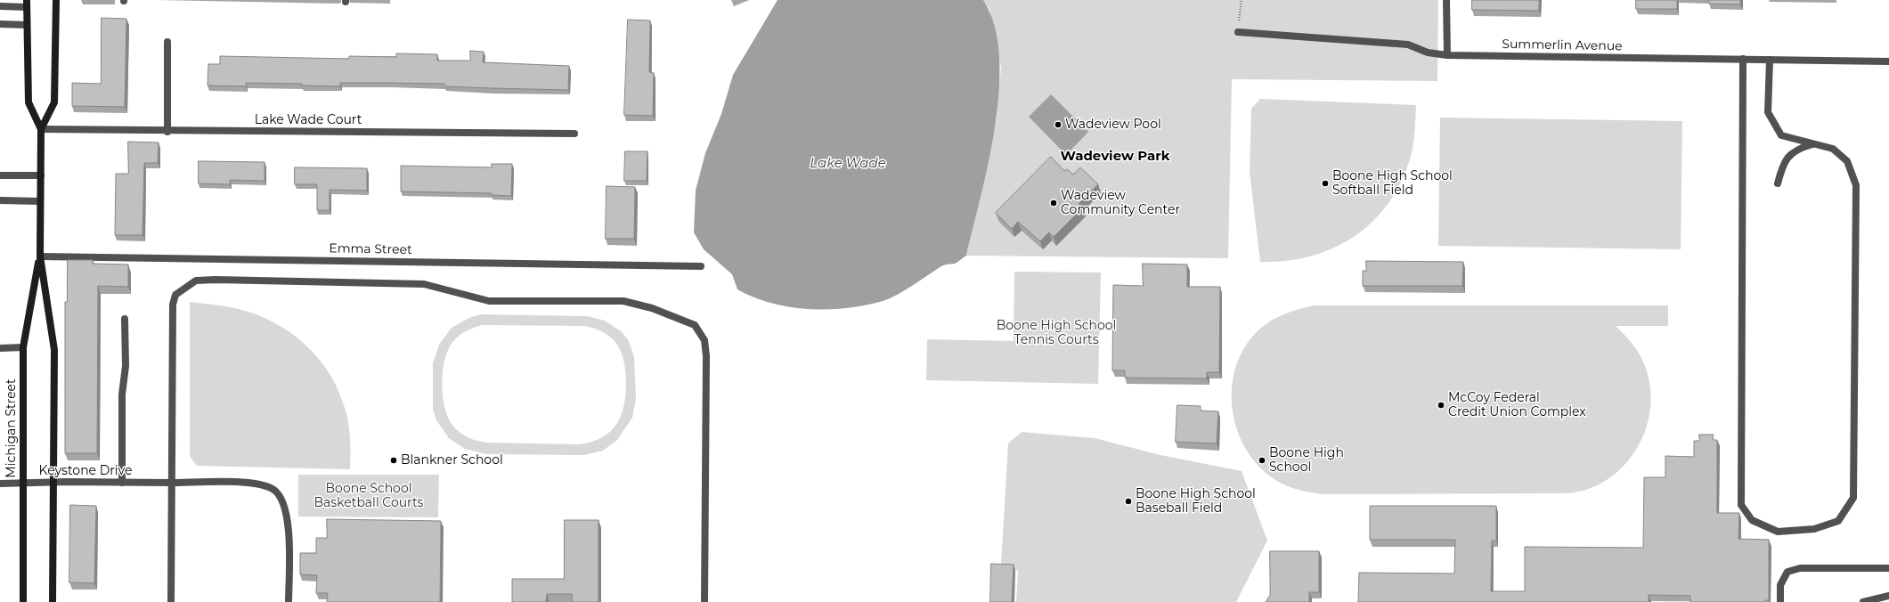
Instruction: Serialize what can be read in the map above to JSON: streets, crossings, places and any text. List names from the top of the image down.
{
  "streets": {
    "street": [
      "Summerlin Avenue",
      "Lake Wade Court",
      "Emma Street",
      "Michigan Street",
      "Keystone Drive"
    ]
  },
  "crossings": [
    ["Lake Wade Court", "Michigan Street"],
    ["Emma Street", "Michigan Street"],
    ["Michigan Street", "Keystone Drive"]
  ],
  "districts": ["Wadeview Park"],
  "water": ["Lake Wade"],
  "parks": ["Boone High School Tennis Courts", "Boone School Basketball Courts"],
  "places": [
    "Wadeview Pool",
    "Boone High School Softball Field",
    "Wadeview Community Center",
    "McCoy Federal Credit Union Complex",
    "Blankner School",
    "Boone High School",
    "Boone High School Baseball Field"
  ]
}
